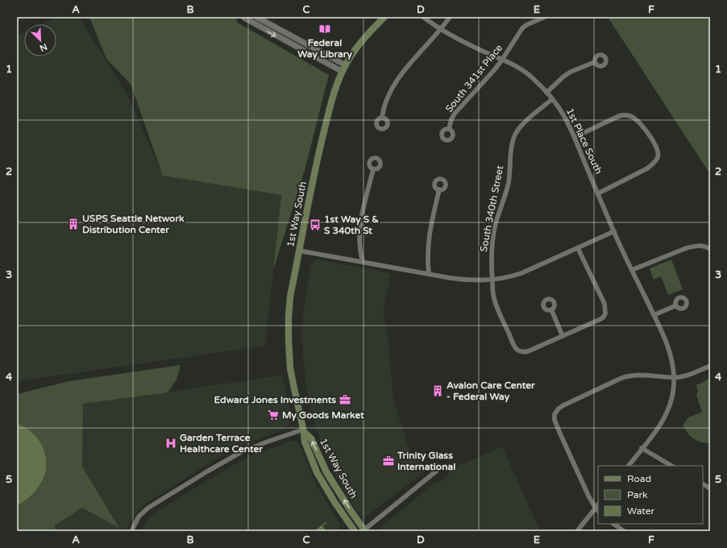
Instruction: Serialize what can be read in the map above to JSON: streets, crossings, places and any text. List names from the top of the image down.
{
  "streets": {
    "main road": ["1st Way South"],
    "street": ["South 341st Place", "1st Place South", "South 340th Street"]
  },
  "crossings": [
    ["South 341st Place", "1st Place South"],
    ["1st Place South", "South 340th Street"]
  ],
  "places": {
    "library": ["Federal Way Library"],
    "building": ["USPS Seattle Network Distribution Center", "Avalon Care Center - Federal Way"],
    "bus stop": ["1st Way S & S 340th St"],
    "office": ["Edward Jones Investments", "Trinity Glass International"],
    "supermarket": ["My Goods Market"],
    "hospital": ["Garden Terrace Healthcare Center"]
  },
  "legend": ["Road", "Park", "Water"],
  "north": "bottom right",
  "grid": {
    "columns": [
      "A",
      "B",
      "C",
      "D",
      "E",
      "F"
    ],
    "rows": [
      "1",
      "2",
      "3",
      "4",
      "5"
    ]
  }
}
